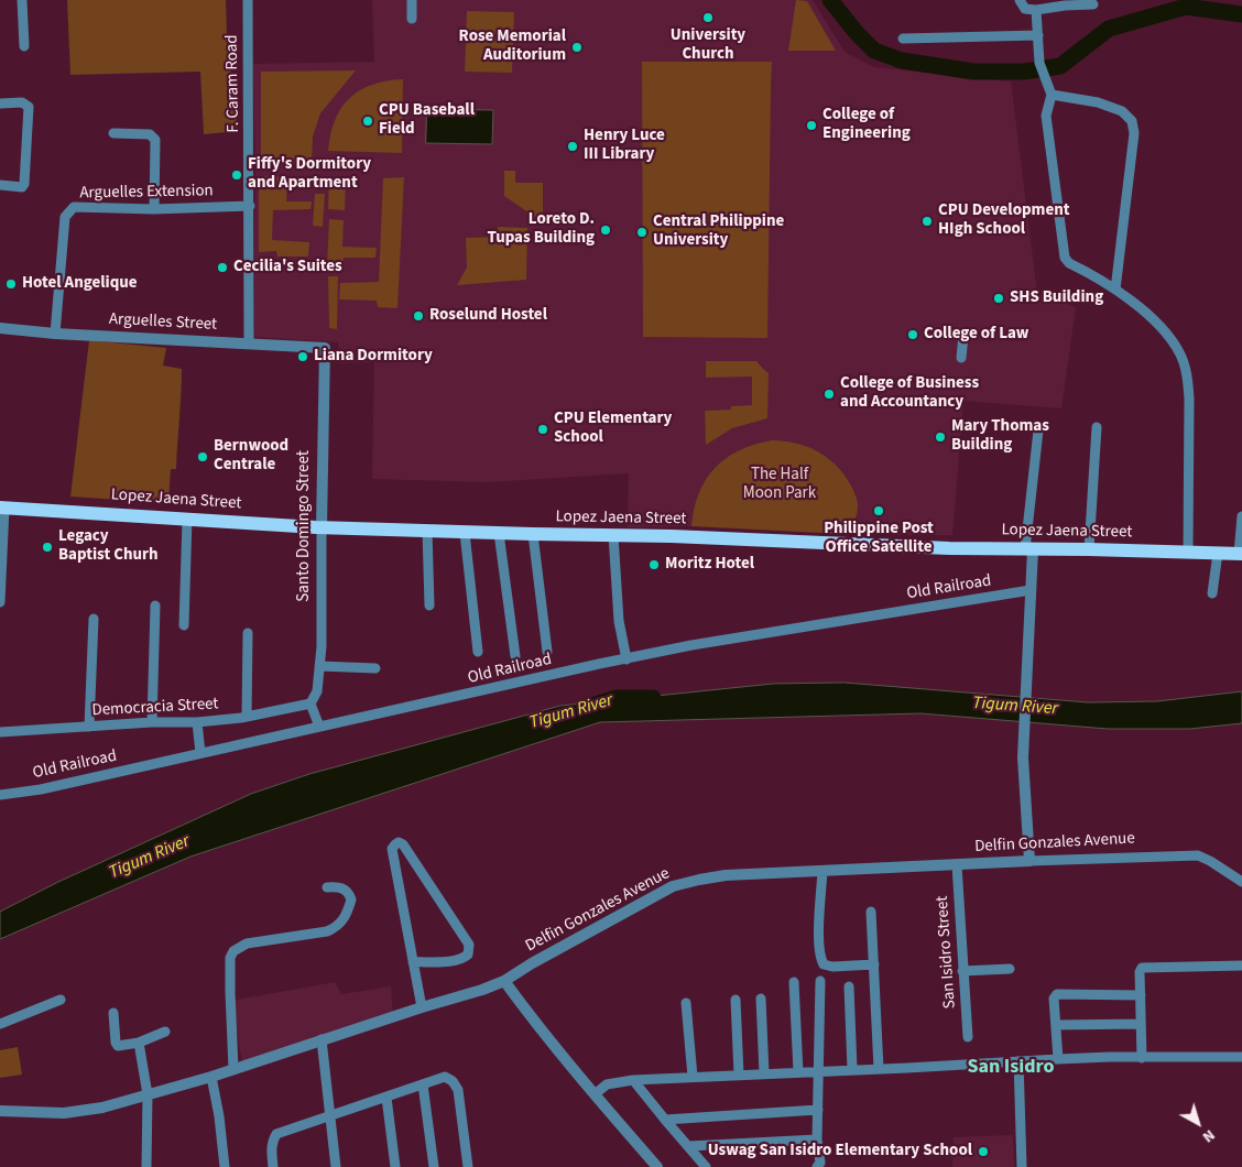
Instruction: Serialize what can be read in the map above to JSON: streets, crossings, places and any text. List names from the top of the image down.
{
  "streets": {
    "main road": ["Lopez Jaena Street"],
    "street": [
      "F. Caram Road",
      "Arguelles Extension",
      "Arguelles Street",
      "Santo Domingo Street",
      "Old Railroad",
      "Democracia Street",
      "Delfin Gonzales Avenue",
      "San Isidro Street"
    ]
  },
  "crossings": [
    ["F. Caram Road", "Arguelles Extension"],
    ["Arguelles Extension", "Arguelles Street"],
    ["Arguelles Street", "Santo Domingo Street"],
    ["Lopez Jaena Street", "Santo Domingo Street"],
    ["Santo Domingo Street", "Democracia Street"],
    ["Delfin Gonzales Avenue", "San Isidro Street"]
  ],
  "districts": ["San Isidro"],
  "water": ["Tigum River"],
  "parks": ["The Half Moon Park"],
  "places": [
    "University Church",
    "Rose Memorial Auditorium",
    "CPU Baseball Field",
    "College of Engineering",
    "Henry Luce III Library",
    "Fiffy's Dormitory and Apartment",
    "CPU Development HIgh School",
    "Loreto D. Tupas Building",
    "Central Philippine University",
    "Cecilia's Suites",
    "Hotel Angelique",
    "SHS Building",
    "Roselund Hostel",
    "College of Law",
    "Liana Dormitory",
    "College of Business and Accountancy",
    "CPU Elementary School",
    "Mary Thomas Building",
    "Bernwood Centrale",
    "Philippine Post Office Satellite",
    "Legacy Baptist Churh",
    "Moritz Hotel",
    "Uswag San Isidro Elementary School"
  ],
  "north": "bottom right"
}
